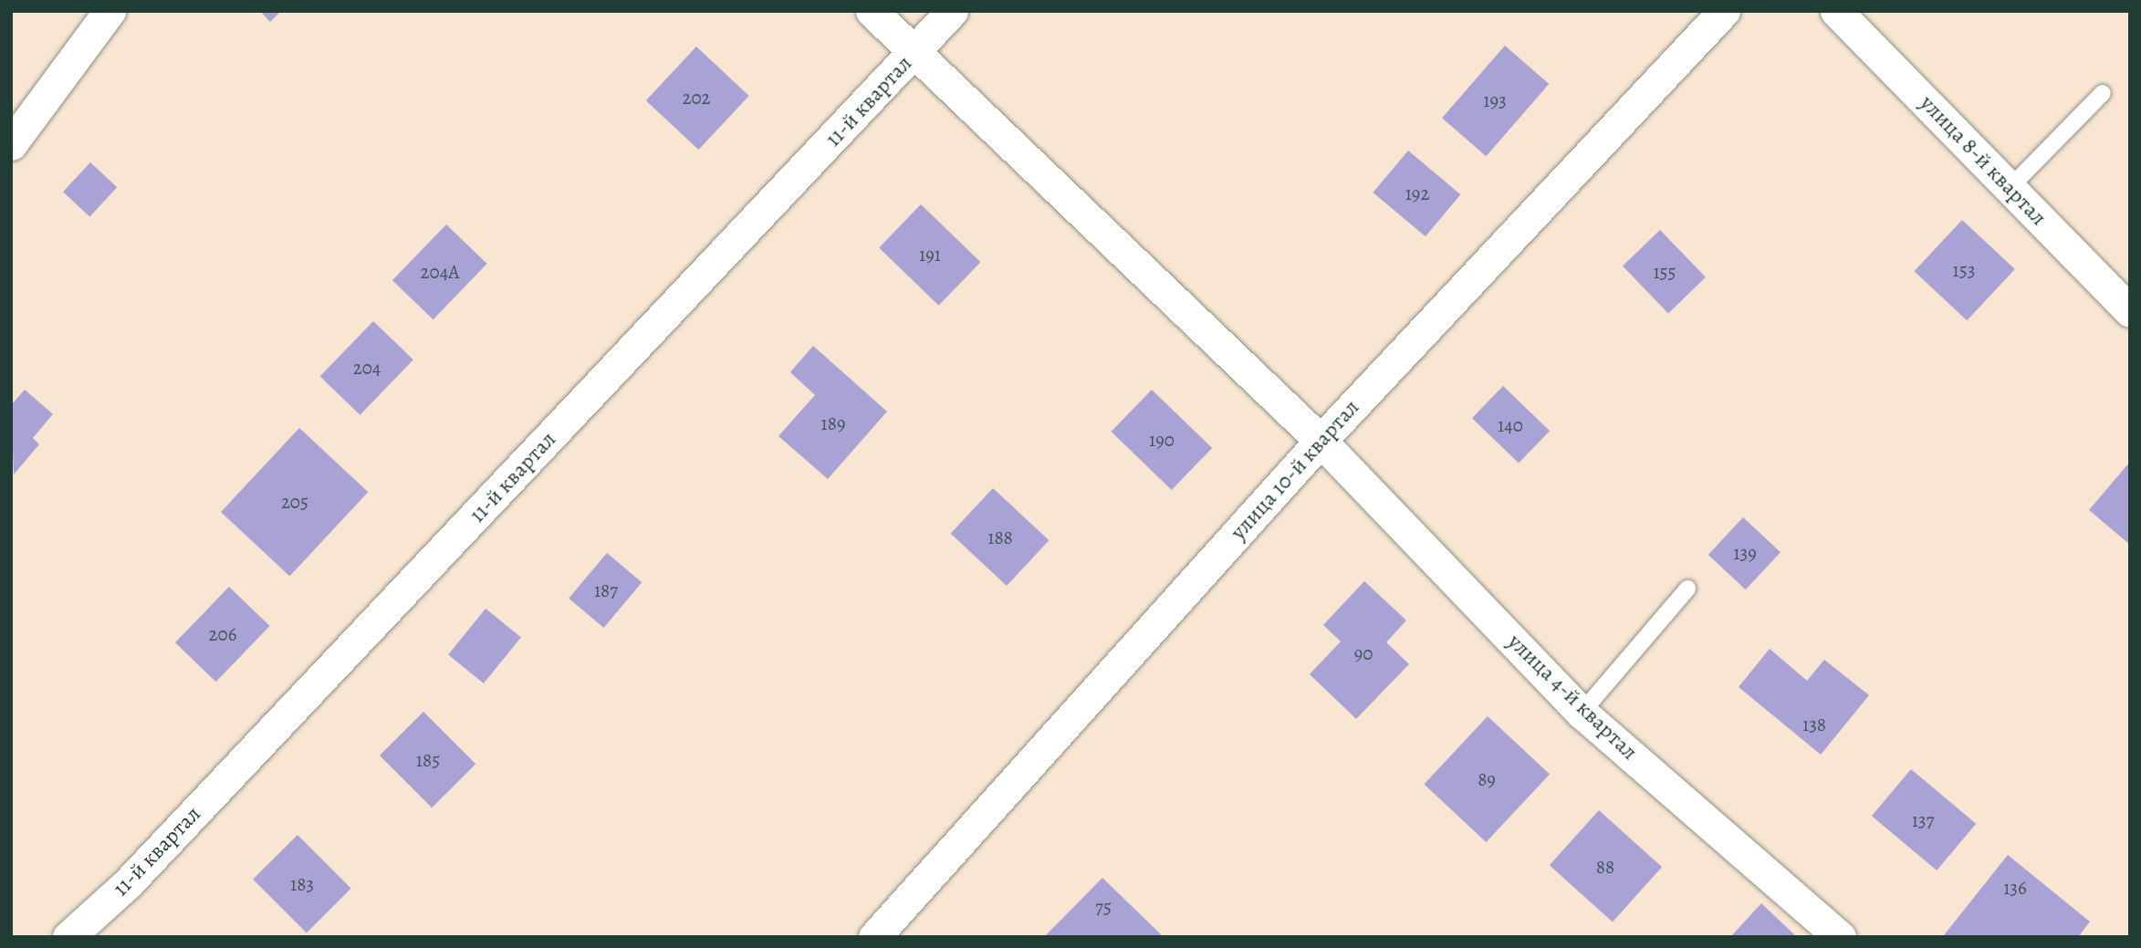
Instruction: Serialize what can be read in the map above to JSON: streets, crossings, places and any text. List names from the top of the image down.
{
  "streets": {
    "street": [
      "11-й квартал",
      "улица 8-й квартал",
      "улица 10-й квартал",
      "улица 4-й квартал"
    ]
  },
  "crossings": [
    ["11-й квартал", "улица 4-й квартал"],
    ["улица 10-й квартал", "улица 4-й квартал"]
  ],
  "house_numbers": [
    "202",
    "193",
    "192",
    "191",
    "153",
    "204А",
    "155",
    "204",
    "189",
    "140",
    "190",
    "205",
    "188",
    "139",
    "187",
    "206",
    "90",
    "138",
    "185",
    "89",
    "137",
    "88",
    "183",
    "136",
    "75"
  ]
}
